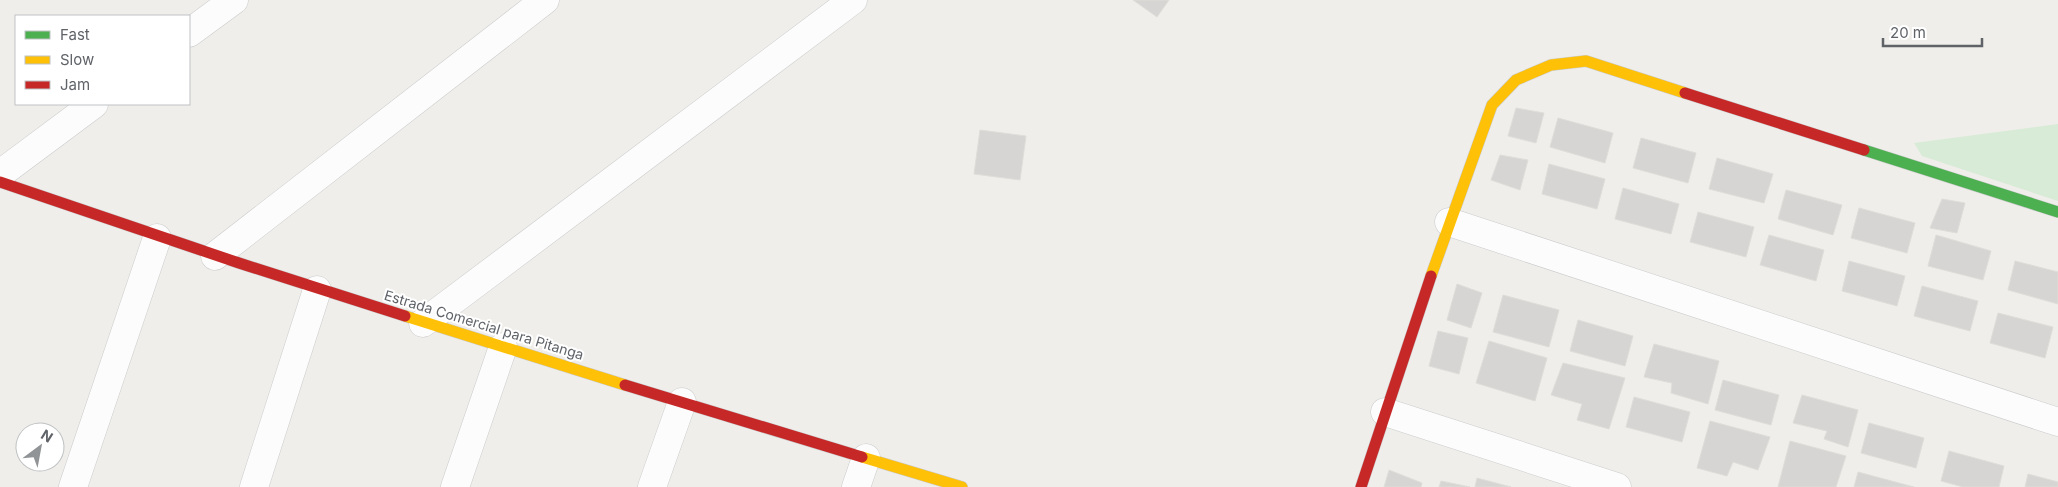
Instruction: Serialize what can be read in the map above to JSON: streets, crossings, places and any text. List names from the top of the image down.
{
  "streets": {
    "street": ["Estrada Comercial para Pitanga"]
  },
  "legend": ["Fast", "Slow", "Jam"],
  "scale_bar": "20 m",
  "north": "top right"
}
